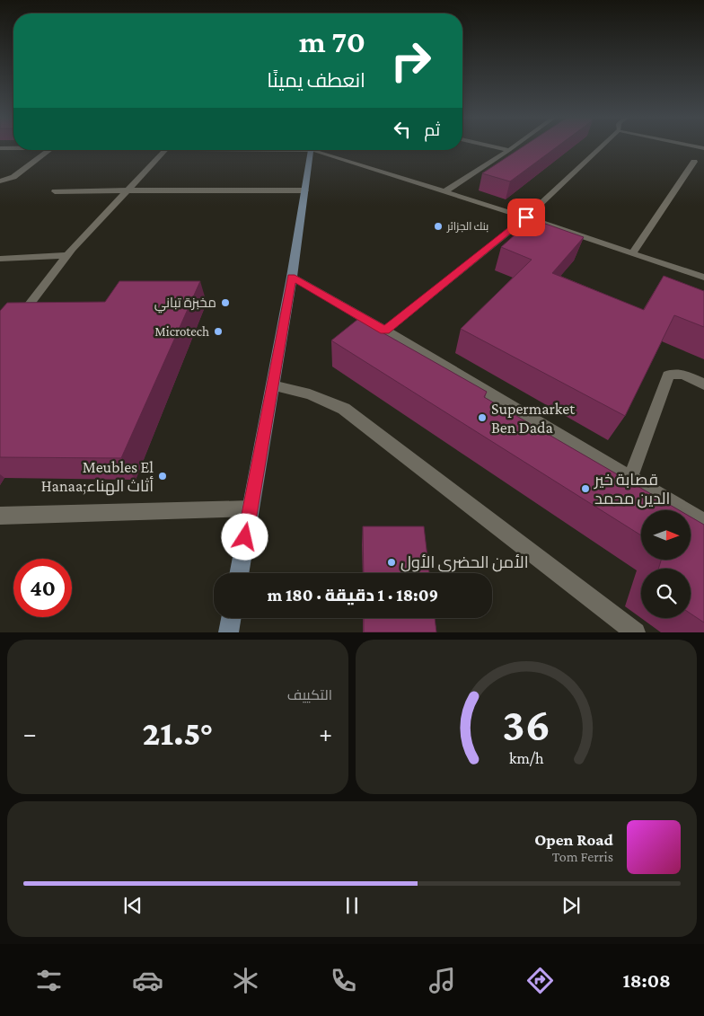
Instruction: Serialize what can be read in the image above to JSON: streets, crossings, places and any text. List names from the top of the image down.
{
  "places": [
    "بنك الجزائر",
    "مخبزة تباني",
    "Microtech",
    "Supermarket Ben Dada",
    "Meubles El Hanaa;أثاث الهناء",
    "قصابة خير الدين محمد",
    "الأمن الحضري الأول"
  ],
  "north": "right",
  "page": {
    "turn": ["70 m", "انعطف يمينًا"],
    "then": "ثم",
    "limit": "40",
    "trip": "18:09 · 1 دقيقة · 180 m",
    "tile": "التكييف",
    "heat": ["−", "21.5°", "+"],
    "song": ["Open Road", "Tom Ferris"],
    "tabs": "18:08",
    "gauge": ["36", "km/h"]
  }
}
